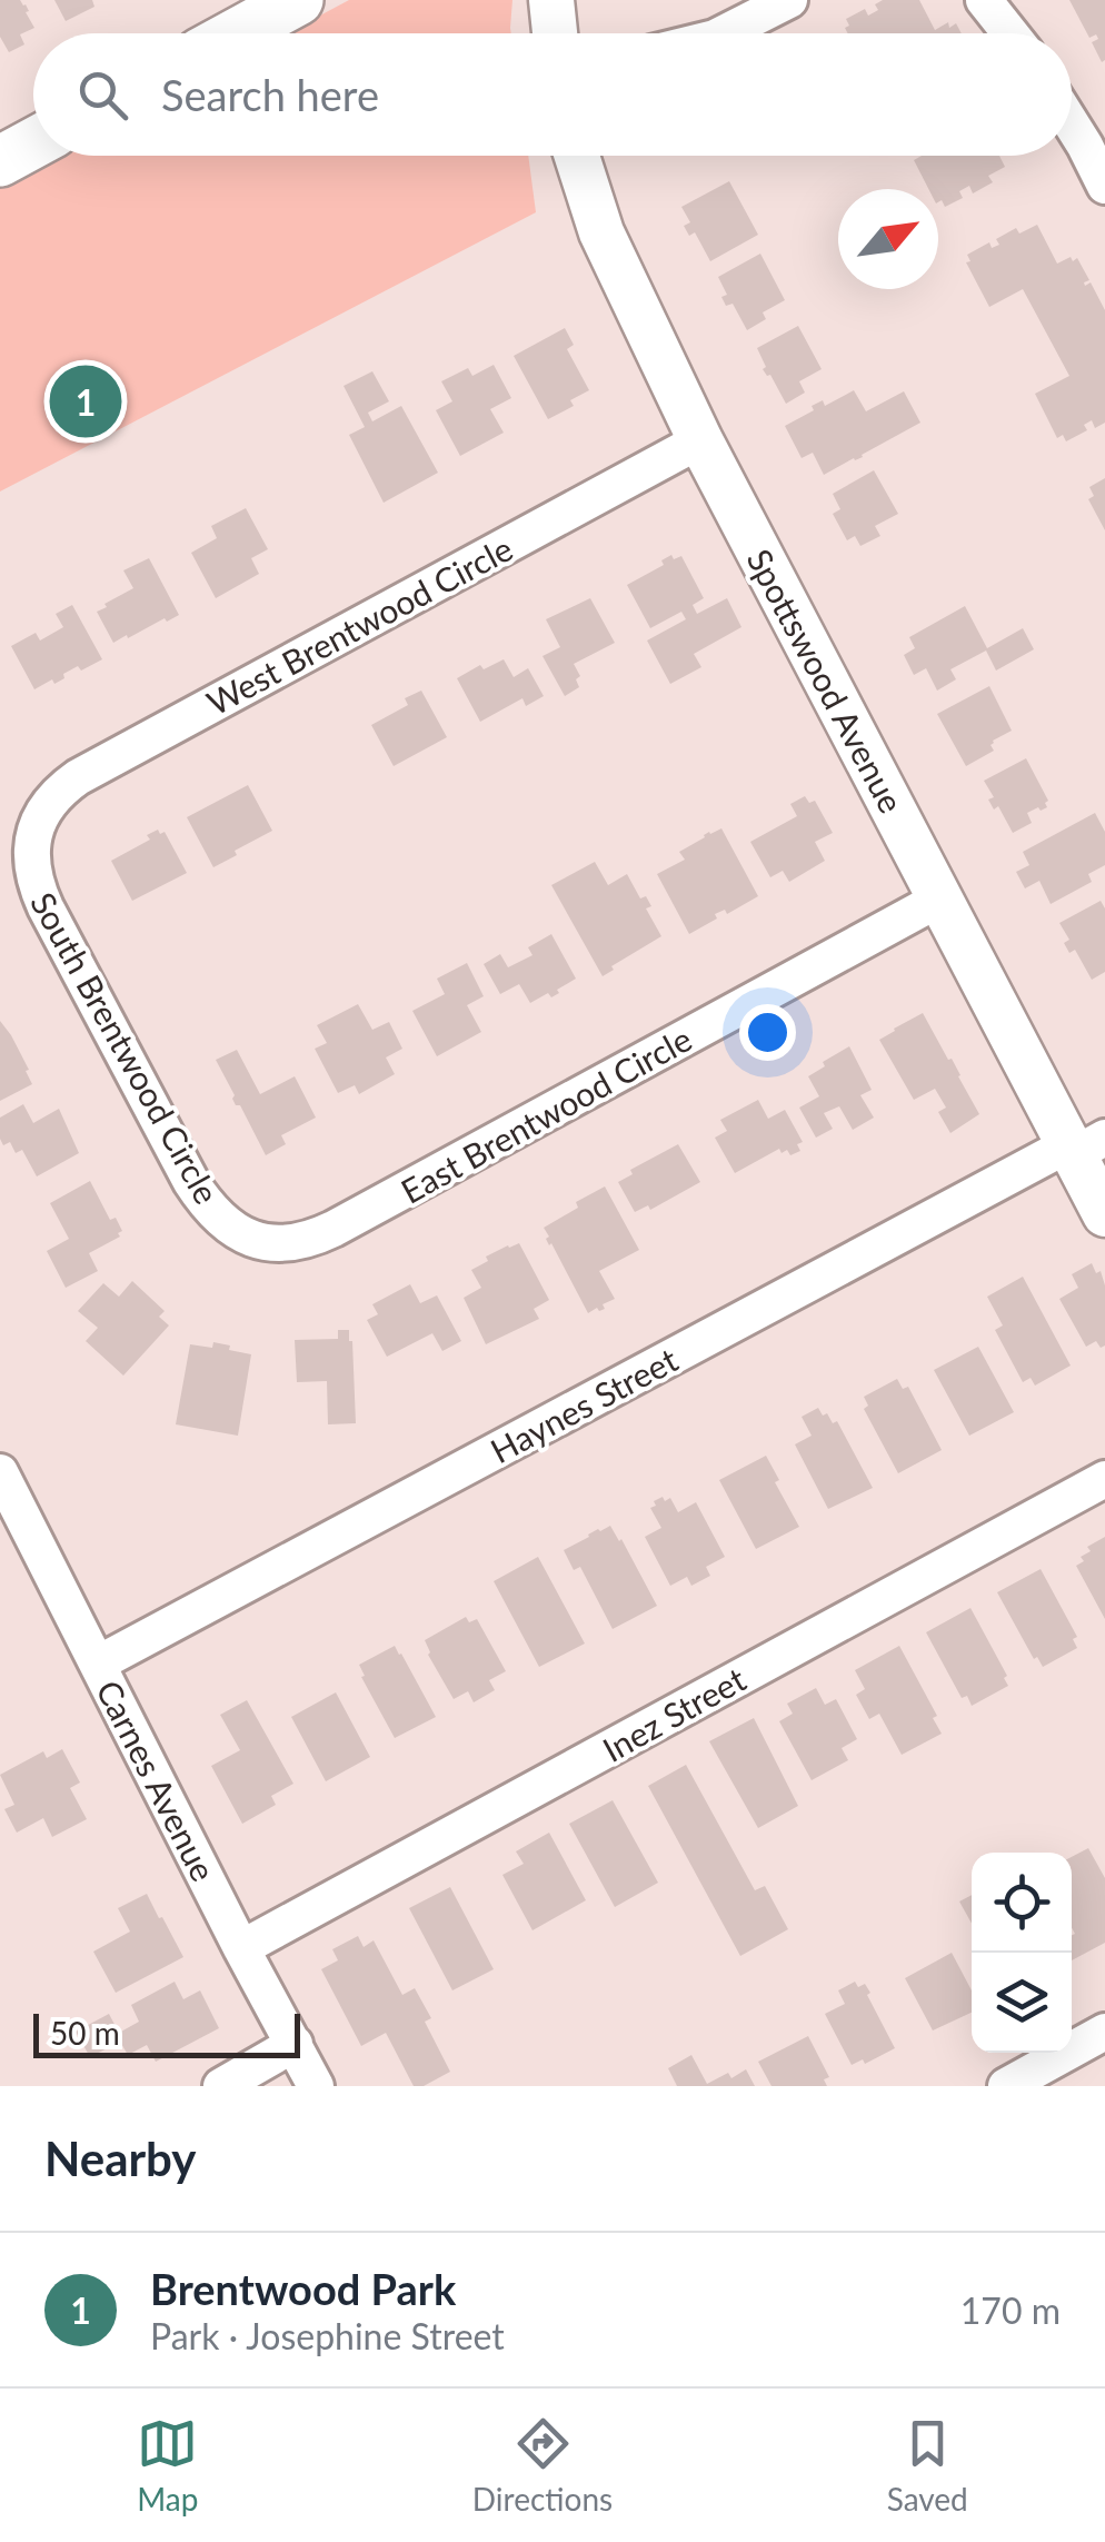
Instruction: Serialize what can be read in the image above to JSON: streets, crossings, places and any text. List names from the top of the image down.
{
  "streets": {
    "street": [
      "West Brentwood Circle",
      "Spottswood Avenue",
      "South Brentwood Circle",
      "East Brentwood Circle",
      "Haynes Street",
      "Inez Street",
      "Carnes Avenue"
    ]
  },
  "crossings": [
    ["West Brentwood Circle", "Spottswood Avenue"],
    ["West Brentwood Circle", "South Brentwood Circle"],
    ["Spottswood Avenue", "East Brentwood Circle"],
    ["Spottswood Avenue", "Haynes Street"],
    ["South Brentwood Circle", "East Brentwood Circle"],
    ["Haynes Street", "Carnes Avenue"],
    ["Inez Street", "Carnes Avenue"]
  ],
  "scale_bar": "50 m",
  "north": "top right",
  "page": {
    "search": "Search here",
    "pins": "1",
    "scale": "50 m",
    "heading": "Nearby",
    "list": [
      {
        "mark": "1",
        "name": "Brentwood Park",
        "note": "Park · Josephine Street",
        "value": "170 m"
      }
    ],
    "nav": ["Map", "Directions", "Saved"]
  }
}
